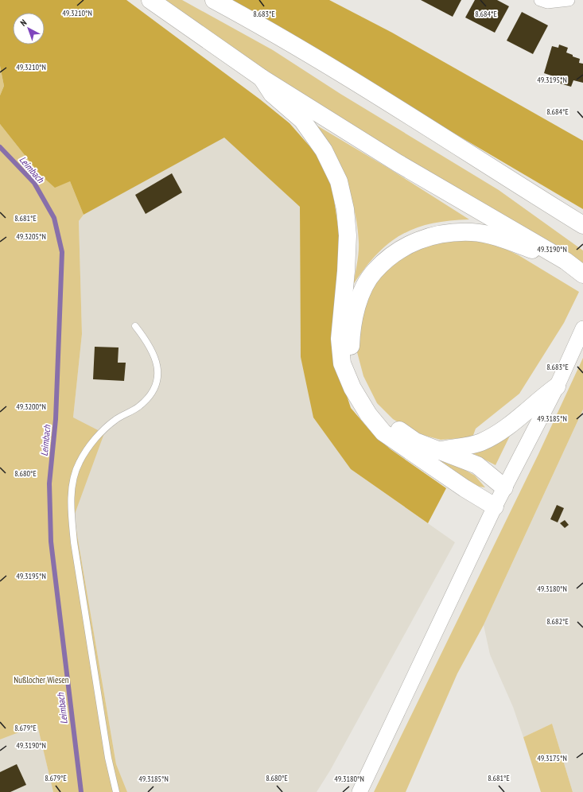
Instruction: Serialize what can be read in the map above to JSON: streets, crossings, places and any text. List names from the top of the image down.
{
  "water": ["Leimbach"],
  "parks": ["Nußlocher Wiesen"],
  "north": "top left",
  "coordinates": [
    "49.3210°N",
    "8.683°E",
    "8.684°E",
    "49.3195°N",
    "8.681°E",
    "49.3205°N",
    "49.3190°N",
    "49.3200°N",
    "49.3185°N",
    "8.680°E",
    "49.3180°N",
    "8.682°E",
    "8.679°E",
    "49.3175°N"
  ]
}
